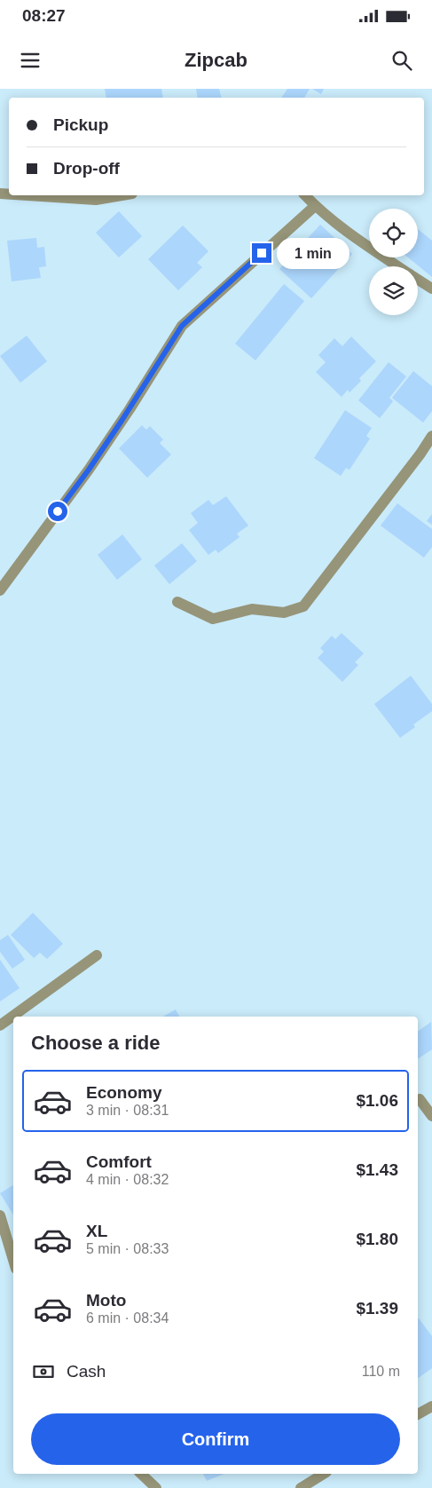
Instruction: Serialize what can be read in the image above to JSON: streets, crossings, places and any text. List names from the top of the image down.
{
  "page": {
    "status": "08:27",
    "header": "Zipcab",
    "banner": ["Pickup", "Drop-off"],
    "bubble": "1 min",
    "heading": "Choose a ride",
    "list": [
      {
        "name": "Economy",
        "note": "3 min · 08:31",
        "value": "$1.06"
      },
      {
        "name": "Comfort",
        "note": "4 min · 08:32",
        "value": "$1.43"
      },
      {
        "name": "XL",
        "note": "5 min · 08:33",
        "value": "$1.80"
      },
      {
        "name": "Moto",
        "note": "6 min · 08:34",
        "value": "$1.39"
      }
    ],
    "pay": ["Cash", "110 m"],
    "buttons": "Confirm"
  }
}
